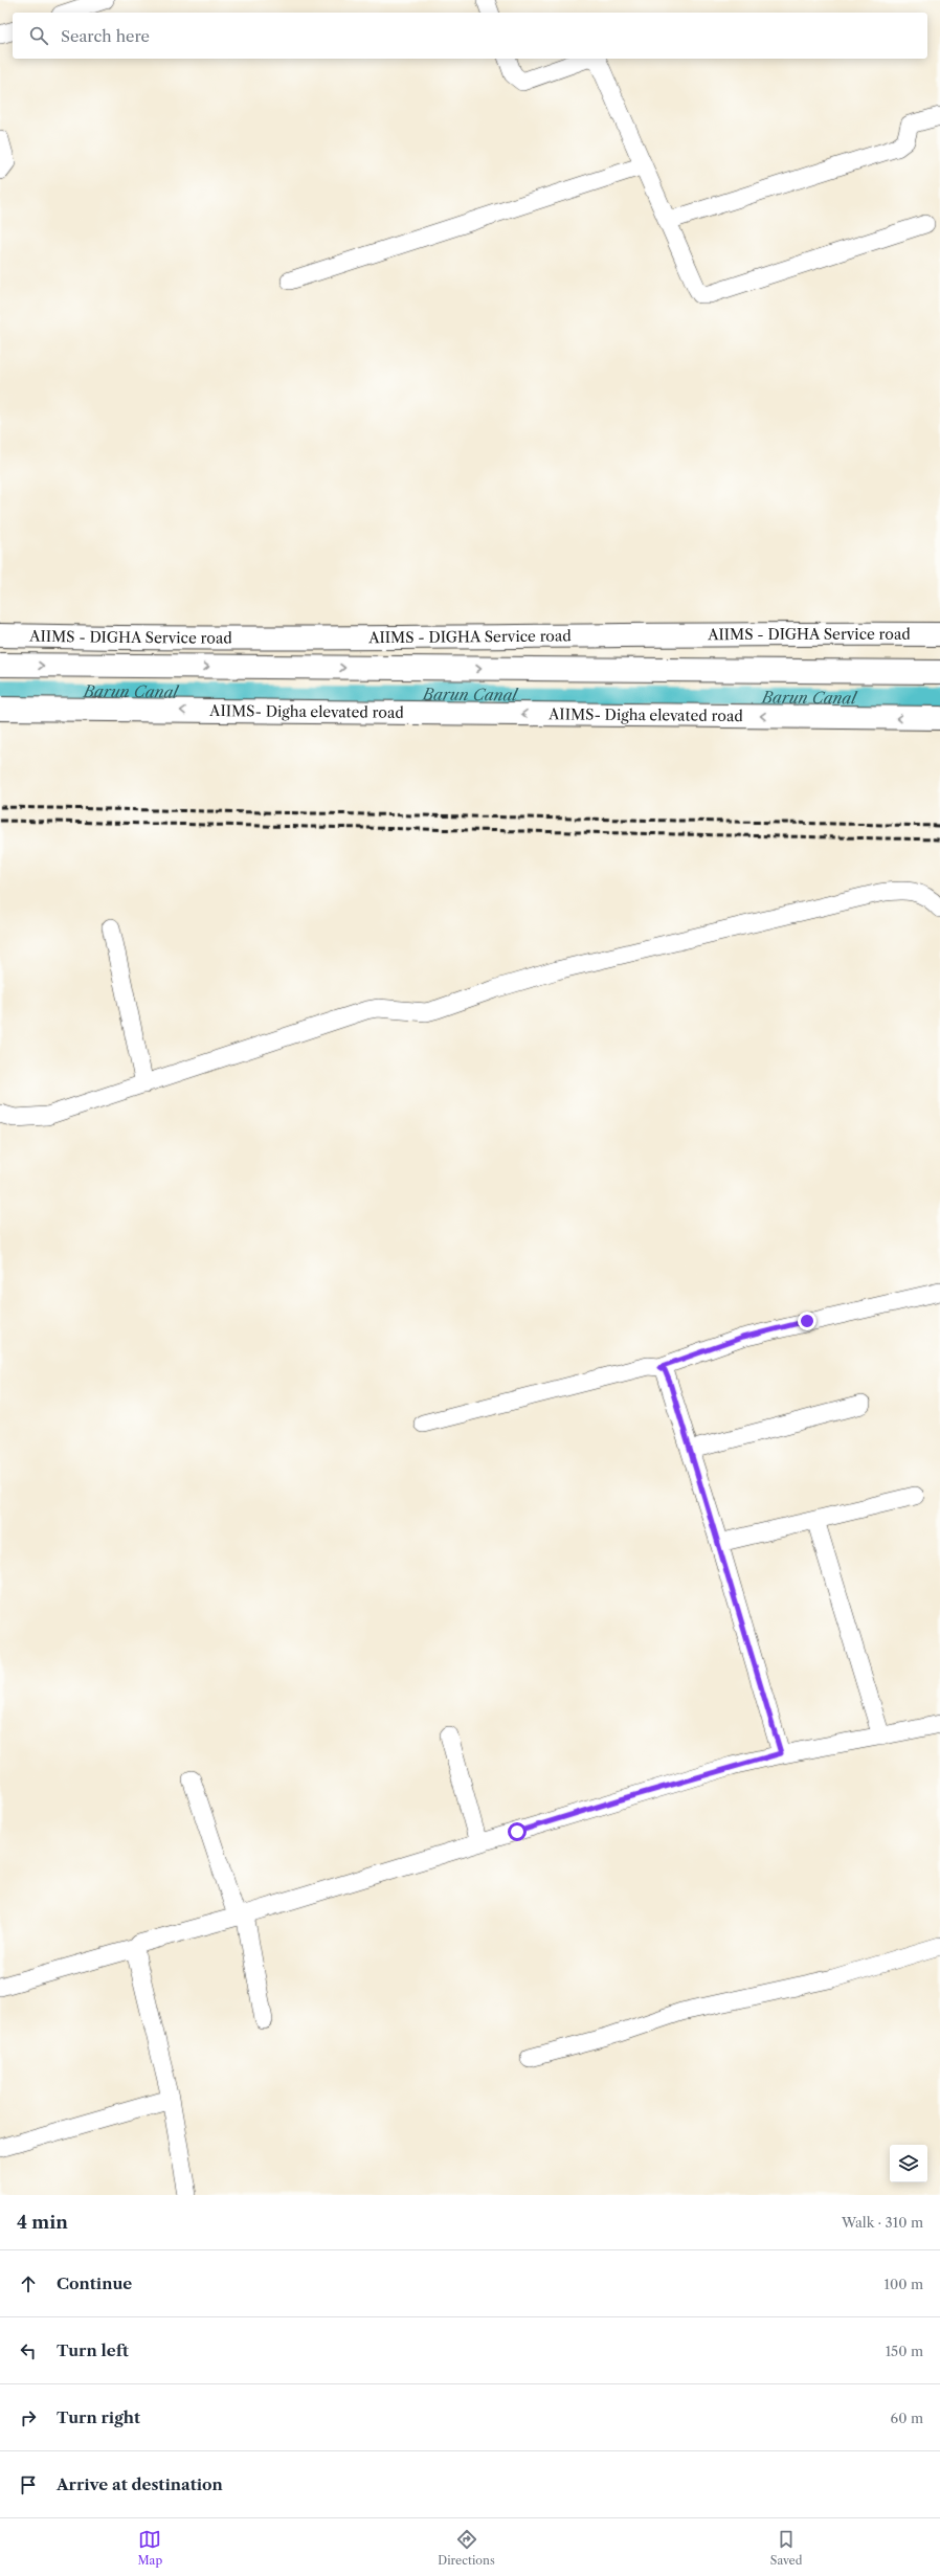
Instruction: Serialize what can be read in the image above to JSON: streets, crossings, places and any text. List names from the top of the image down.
{
  "streets": {
    "main road": ["AIIMS - DIGHA Service road", "AIIMS- Digha elevated road"]
  },
  "water": ["Barun Canal"],
  "page": {
    "search": "Search here",
    "heading": ["4 min", "Walk · 310 m"],
    "list": [
      ["Continue", "100 m"],
      ["Turn left", "150 m"],
      ["Turn right", "60 m"],
      "Arrive at destination"
    ],
    "nav": ["Map", "Directions", "Saved"]
  }
}
